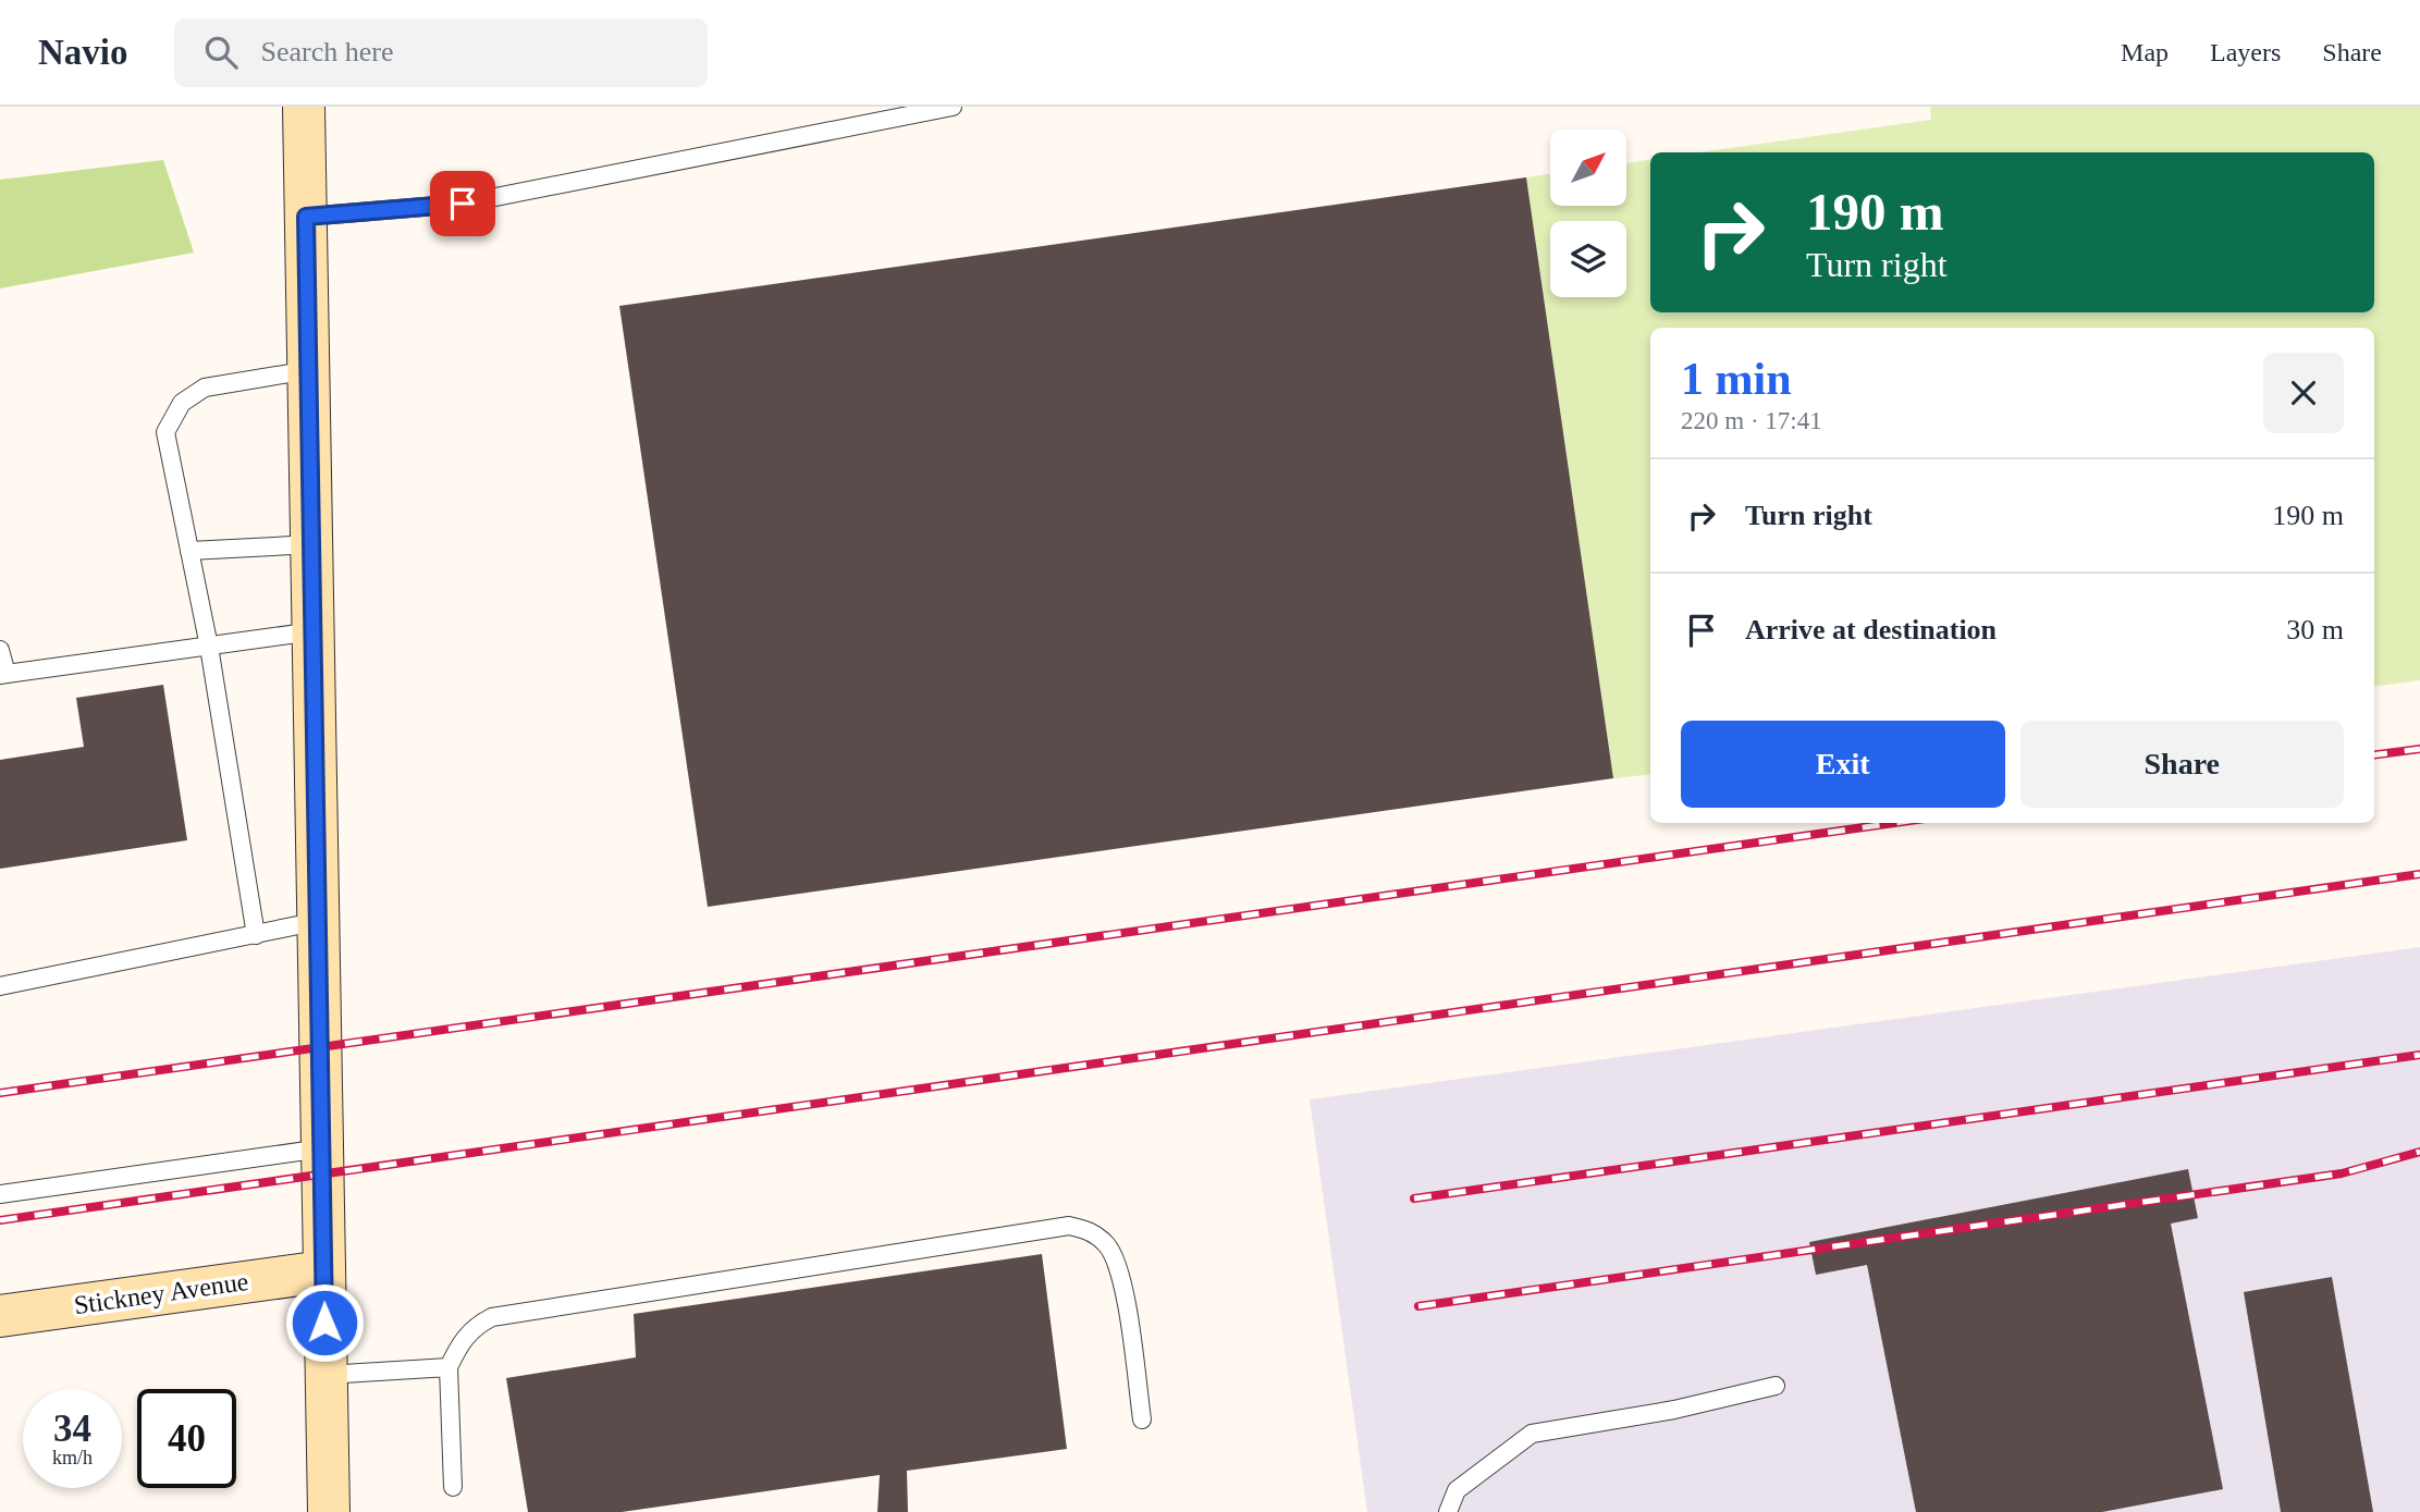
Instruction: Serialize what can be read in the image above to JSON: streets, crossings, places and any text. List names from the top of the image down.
{
  "streets": {
    "street": ["Stickney Avenue"]
  },
  "north": "top right",
  "page": {
    "header": "Navio",
    "search": "Search here",
    "nav": ["Map", "Layers", "Share"],
    "turn": ["190 m", "Turn right"],
    "heading": ["1 min", "220 m · 17:41"],
    "list": [
      {
        "name": "Turn right",
        "value": "190 m"
      },
      {
        "name": "Arrive at destination",
        "value": "30 m"
      }
    ],
    "buttons": ["Exit", "Share"],
    "speed": "34 km/h",
    "limit": "40"
  }
}
